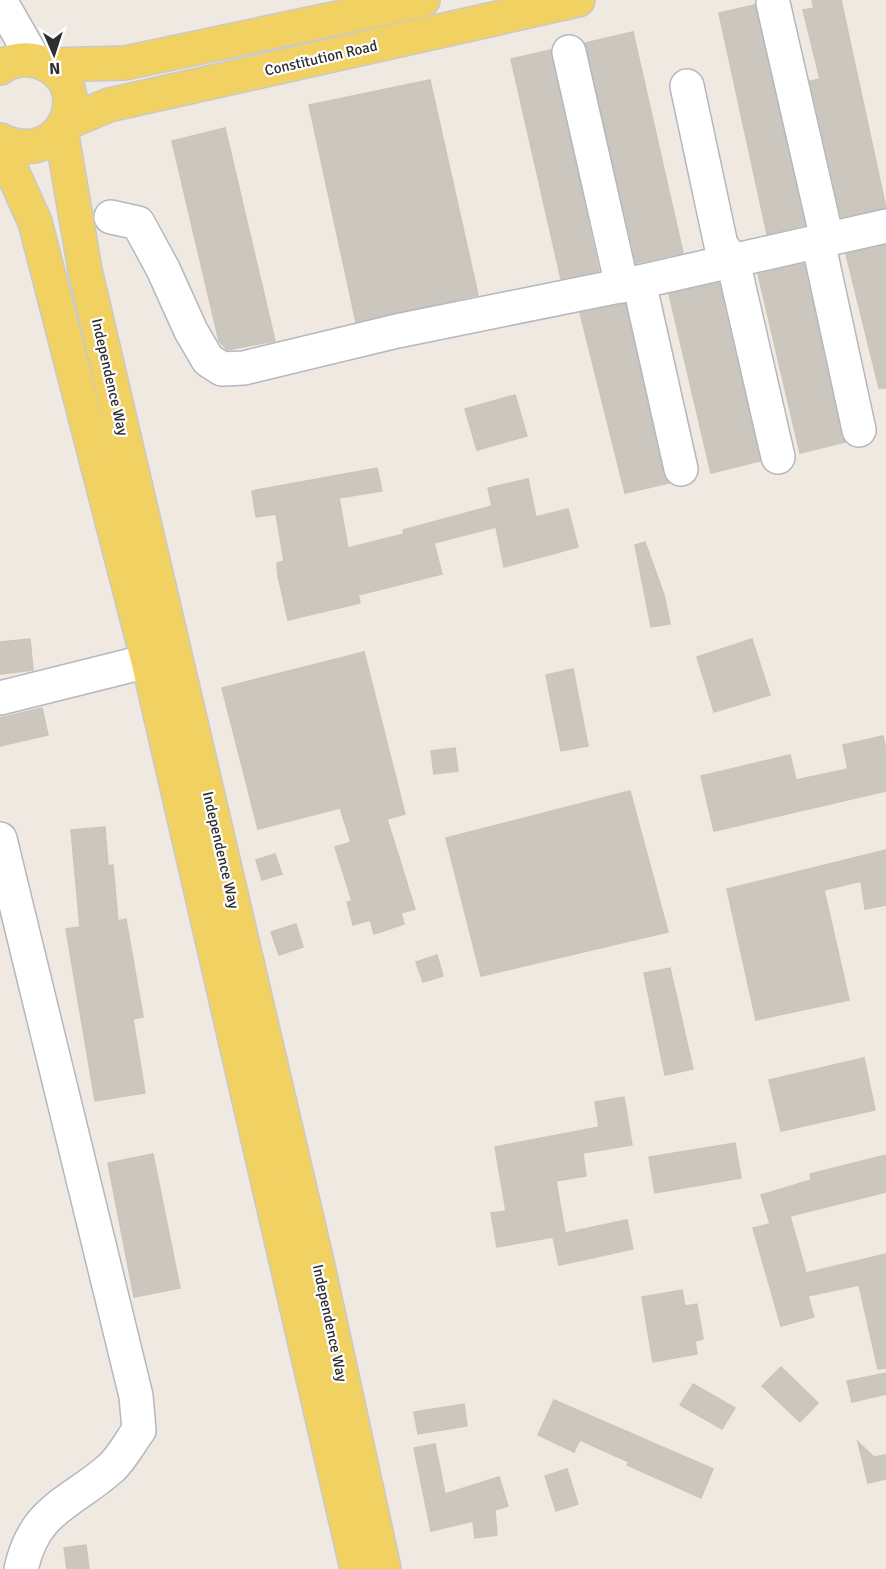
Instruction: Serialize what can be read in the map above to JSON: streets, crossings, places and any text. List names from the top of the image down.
{
  "streets": {
    "main road": ["Constitution Road", "Independence Way"]
  },
  "crossings": [
    ["Constitution Road", "Independence Way"]
  ],
  "north": "bottom"
}
